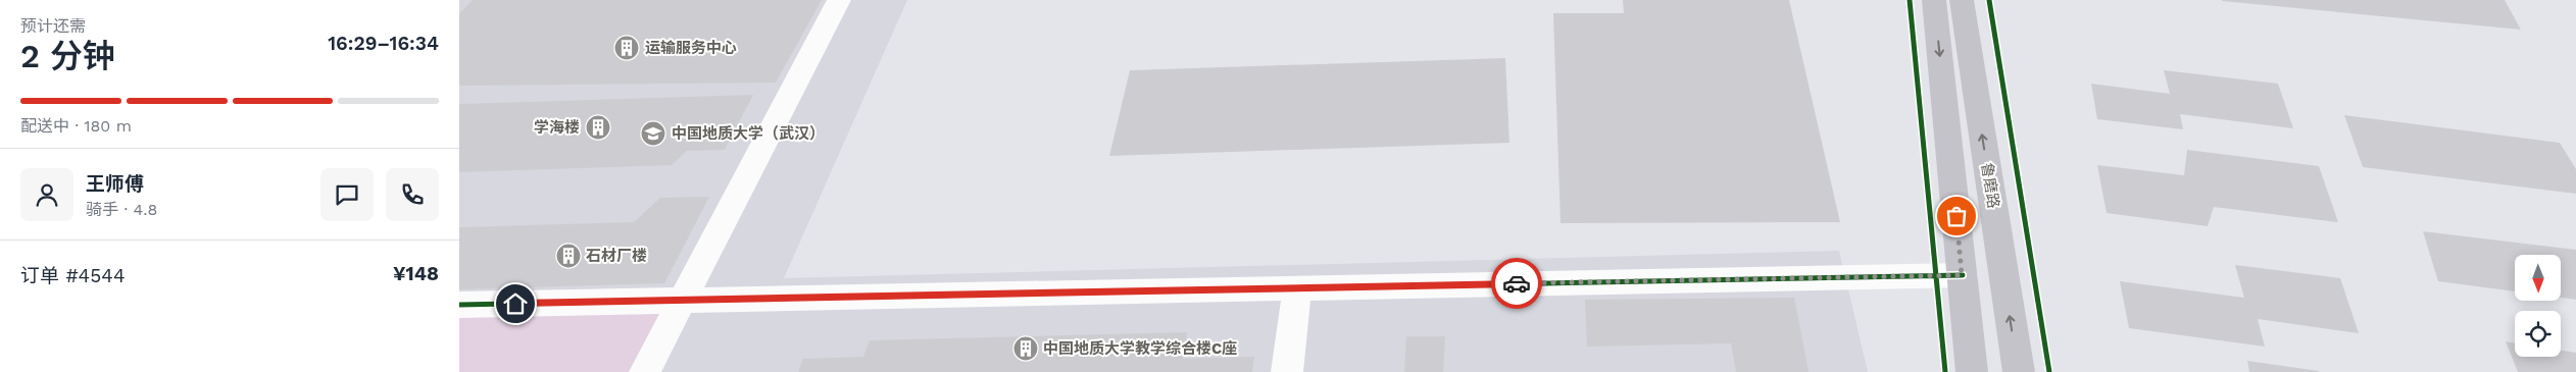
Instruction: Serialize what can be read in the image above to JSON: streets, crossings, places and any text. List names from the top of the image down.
{
  "streets": {
    "main road": ["鲁磨路"]
  },
  "places": {
    "building": [
      "运输服务中心",
      "学海楼",
      "石材厂楼",
      "中国地质大学教学综合楼C座"
    ],
    "school or university": ["中国地质大学（武汉）"]
  },
  "north": "bottom",
  "page": {
    "heading": ["2 分钟", "预计还需", "16:29–16:34"],
    "panel": [
      "王师傅",
      "骑手 · 4.8",
      "订单 #4544",
      "¥148"
    ],
    "bar": "配送中 · 180 m"
  }
}
